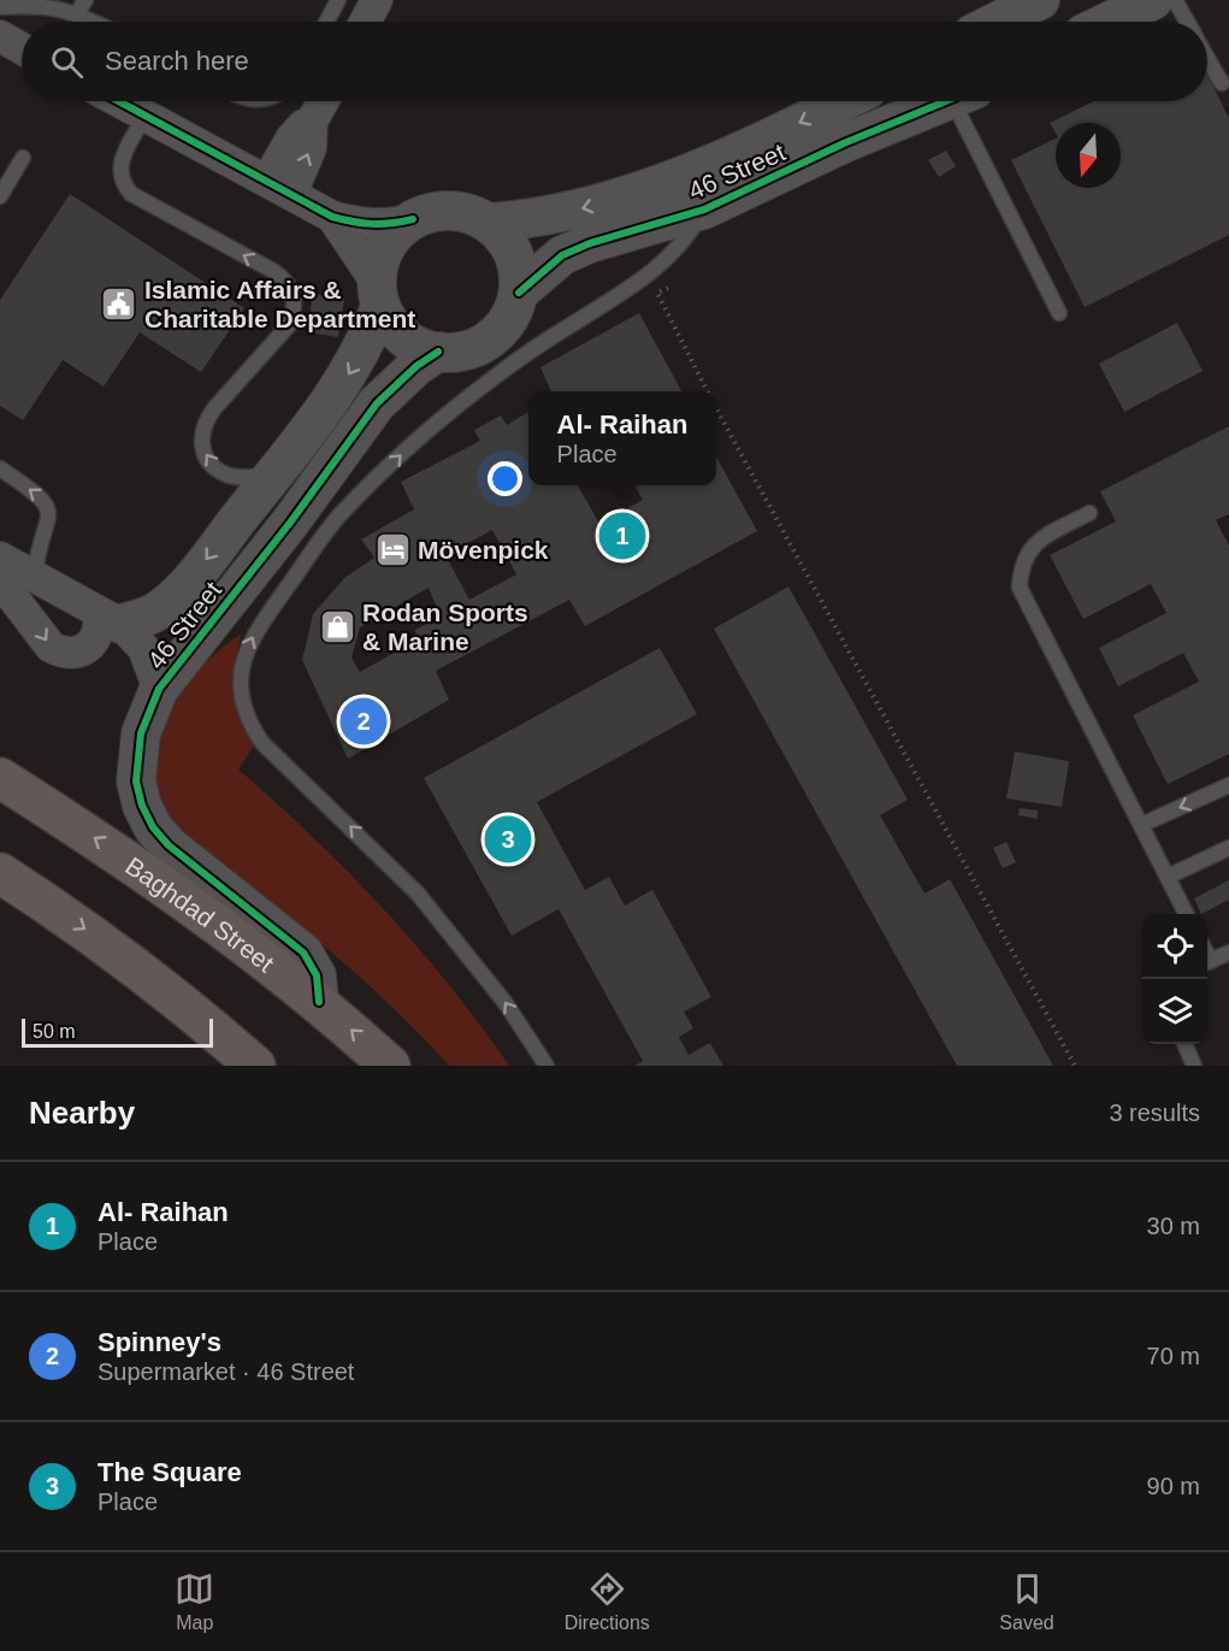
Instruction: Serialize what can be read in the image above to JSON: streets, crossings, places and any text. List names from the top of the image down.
{
  "streets": {
    "main road": ["Baghdad Street"],
    "street": ["46 Street"]
  },
  "crossings": [
    ["46 Street", "Baghdad Street"]
  ],
  "places": {
    "public building": ["Islamic Affairs & Charitable Department"],
    "hotel": ["Mövenpick"],
    "shop": ["Rodan Sports & Marine"]
  },
  "scale_bar": "50 m",
  "north": "bottom",
  "page": {
    "search": "Search here",
    "popup": ["Al- Raihan", "Place"],
    "pins": ["1", "2", "3"],
    "scale": "50 m",
    "heading": ["Nearby", "3 results"],
    "list": [
      {
        "mark": "1",
        "name": "Al- Raihan",
        "note": "Place",
        "value": "30 m"
      },
      {
        "mark": "2",
        "name": "Spinney's",
        "note": "Supermarket · 46 Street",
        "value": "70 m"
      },
      {
        "mark": "3",
        "name": "The Square",
        "note": "Place",
        "value": "90 m"
      }
    ],
    "nav": ["Map", "Directions", "Saved"]
  }
}
